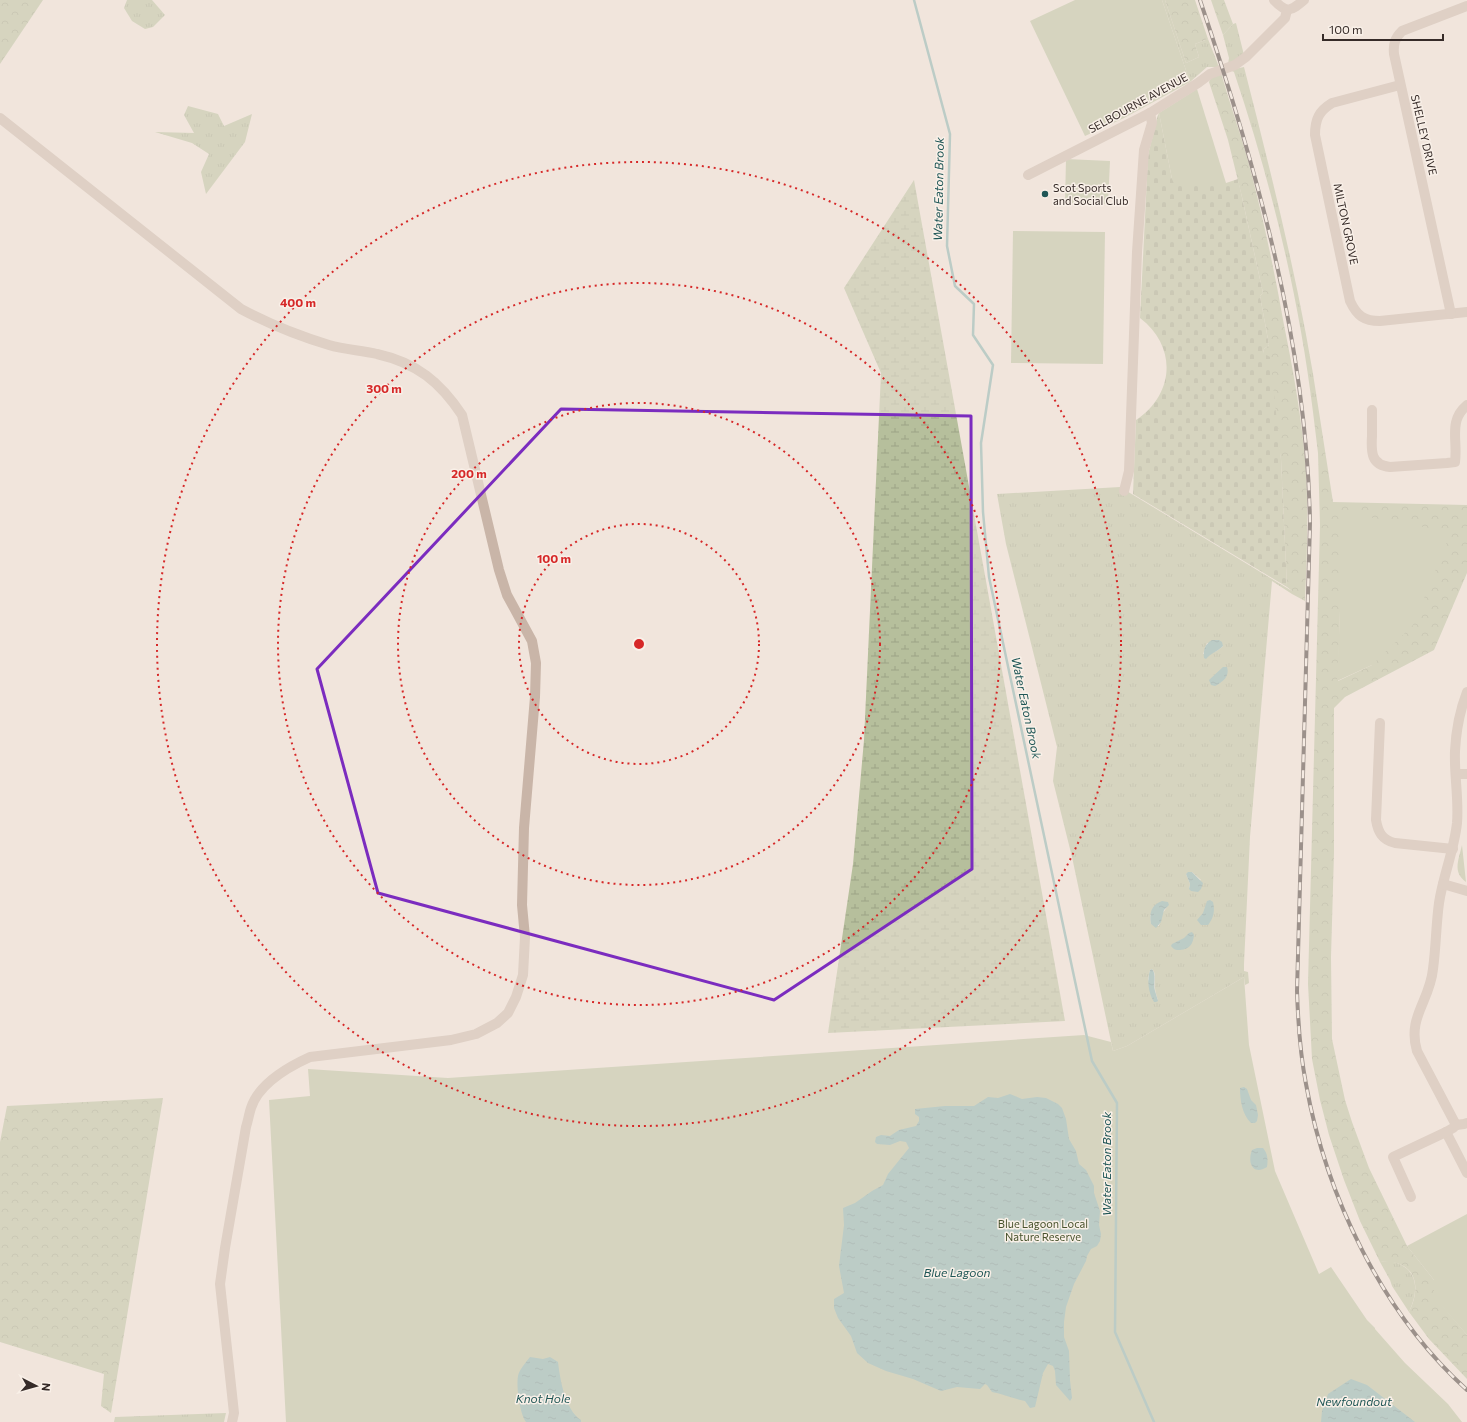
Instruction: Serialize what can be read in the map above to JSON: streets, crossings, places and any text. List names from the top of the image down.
{
  "streets": {
    "street": ["SELBOURNE AVENUE", "SHELLEY DRIVE", "MILTON GROVE"]
  },
  "crossings": [
    ["SHELLEY DRIVE", "MILTON GROVE"]
  ],
  "water": [
    "Water Eaton Brook",
    "Blue Lagoon",
    "Knot Hole",
    "Newfoundout"
  ],
  "parks": ["Blue Lagoon Local Nature Reserve"],
  "places": ["Scot Sports and Social Club"],
  "scale_bar": "100 m",
  "north": "right",
  "rings": [
    "400 m",
    "300 m",
    "200 m",
    "100 m"
  ]
}
